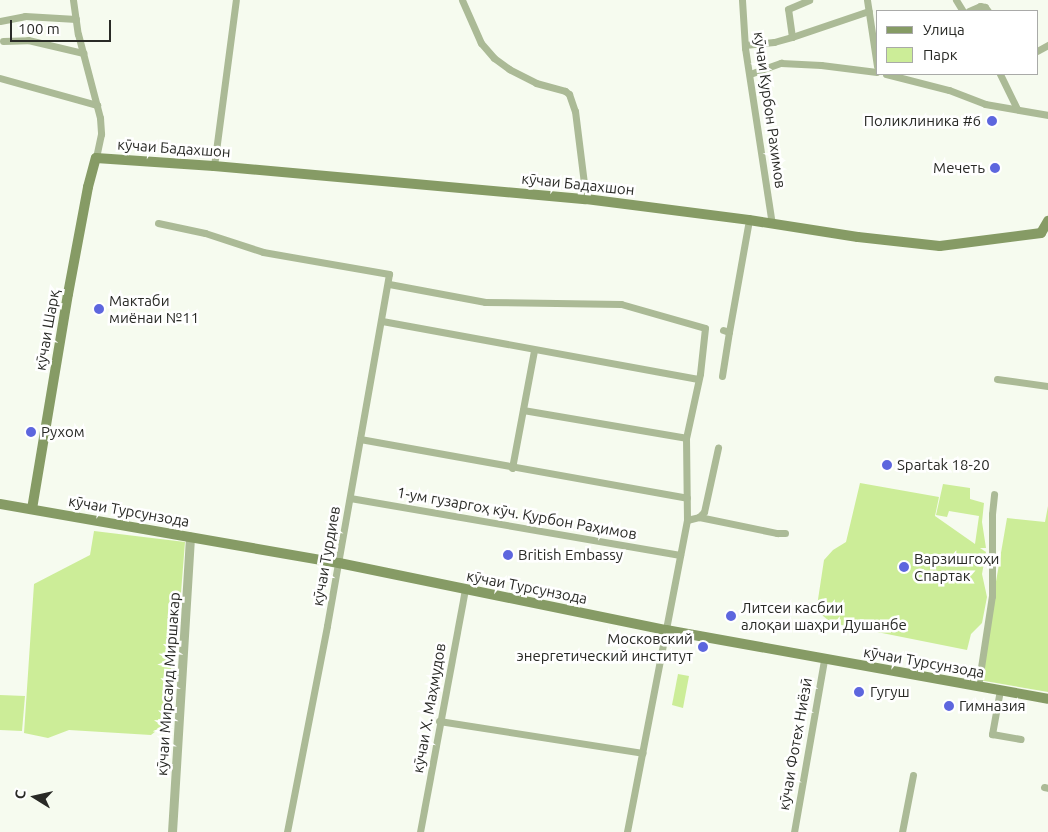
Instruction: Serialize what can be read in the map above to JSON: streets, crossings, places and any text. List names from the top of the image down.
{
  "streets": {
    "main road": ["кӯчаи Бадахшон", "кӯчаи Шарқ", "кӯчаи Турсунзода"],
    "street": [
      "кӯчаи Курбон Рахимов",
      "1-ум гузаргоҳ кӯч. Қурбон Раҳимов",
      "кӯчаи Турдиев",
      "кӯчаи Мирсаид Миршакар",
      "кӯчаи Х. Маҳмудов",
      "кӯчаи Фотех Ниёзӣ"
    ]
  },
  "crossings": [
    ["кӯчаи Курбон Рахимов", "кӯчаи Бадахшон"],
    ["кӯчаи Бадахшон", "кӯчаи Шарқ"],
    ["кӯчаи Шарқ", "кӯчаи Турсунзода"],
    ["кӯчаи Турсунзода", "кӯчаи Турдиев"],
    ["кӯчаи Турсунзода", "кӯчаи Мирсаид Миршакар"],
    ["кӯчаи Турсунзода", "кӯчаи Х. Маҳмудов"],
    ["кӯчаи Турсунзода", "кӯчаи Фотех Ниёзӣ"],
    ["1-ум гузаргоҳ кӯч. Қурбон Раҳимов", "кӯчаи Турдиев"]
  ],
  "places": [
    "Поликлиника #6",
    "Мечеть",
    "Мактаби миёнаи №11",
    "Рухом",
    "Spartak 18-20",
    "British Embassy",
    "Варзишгоҳи Спартак",
    "Литсеи касбии алоқаи шаҳри Душанбе",
    "Московский энергетический институт",
    "Гугуш",
    "Гимназия"
  ],
  "legend": ["Улица", "Парк"],
  "scale_bar": "100 m",
  "north": "left"
}
